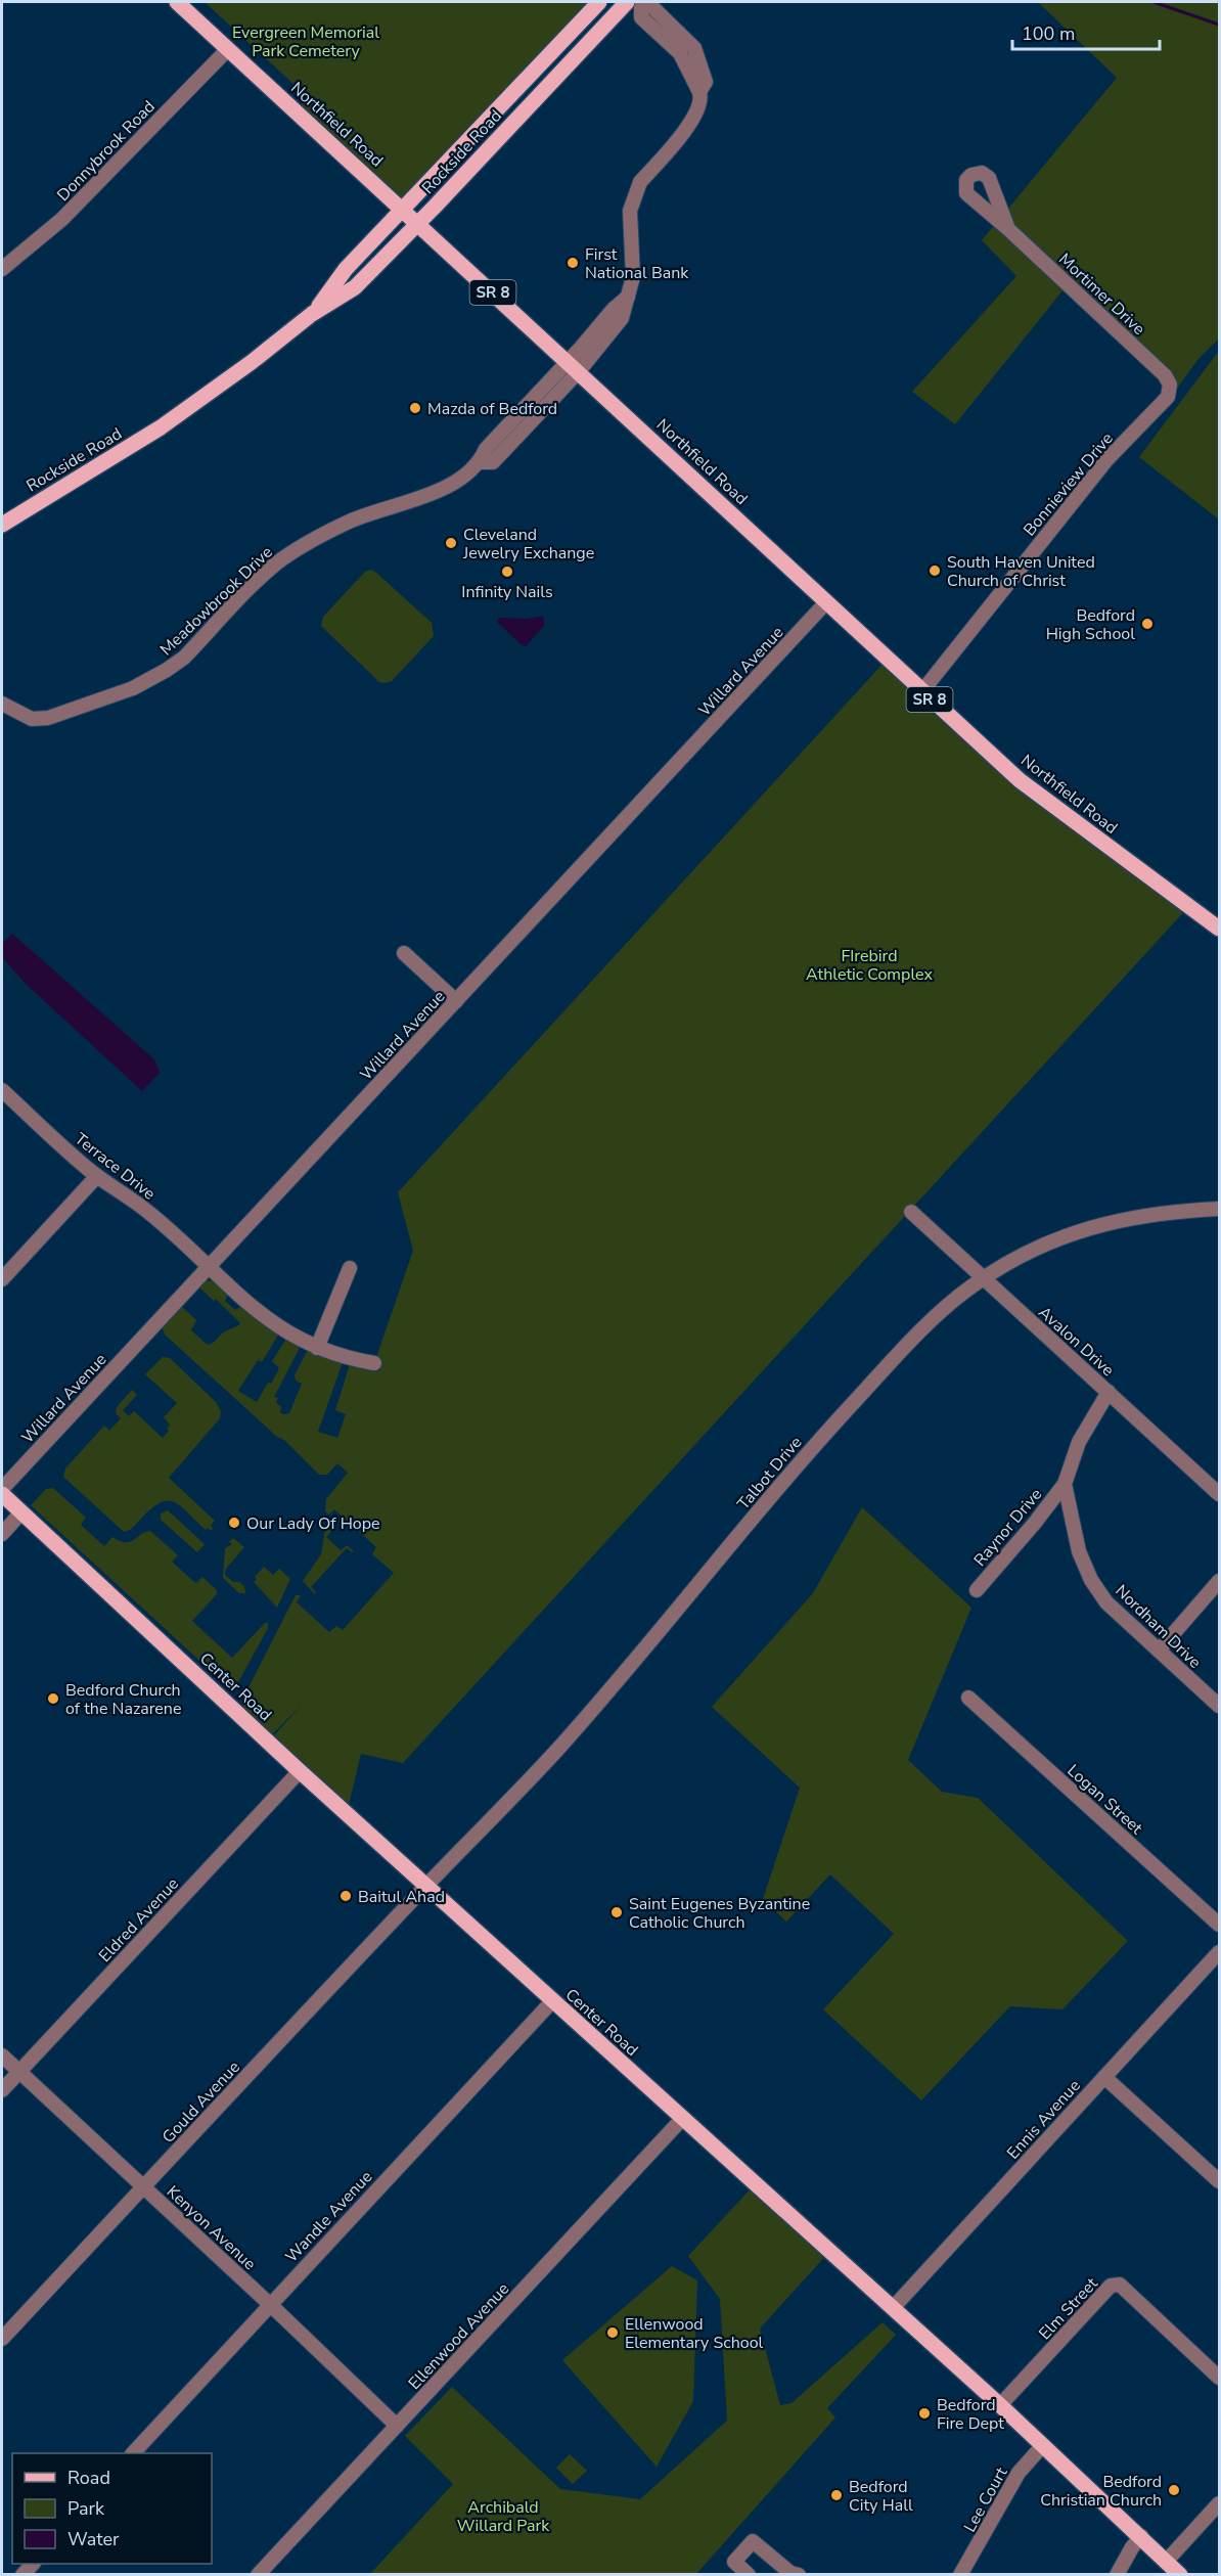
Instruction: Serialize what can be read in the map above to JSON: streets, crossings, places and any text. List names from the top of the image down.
{
  "streets": {
    "main road": [
      "Northfield Road",
      "Rockside Road",
      "SR 8",
      "Center Road"
    ],
    "street": [
      "Donnybrook Road",
      "Mortimer Drive",
      "Bonnieview Drive",
      "Meadowbrook Drive",
      "Willard Avenue",
      "Terrace Drive",
      "Avalon Drive",
      "Talbot Drive",
      "Raynor Drive",
      "Nordham Drive",
      "Logan Street",
      "Eldred Avenue",
      "Gould Avenue",
      "Ennis Avenue",
      "Wandle Avenue",
      "Kenyon Avenue",
      "Elm Street",
      "Ellenwood Avenue",
      "Lee Court"
    ]
  },
  "crossings": [
    ["Northfield Road", "Donnybrook Road"],
    ["Northfield Road", "Rockside Road"],
    ["Northfield Road", "Bonnieview Drive"],
    ["Northfield Road", "Meadowbrook Drive"],
    ["Northfield Road", "Willard Avenue"],
    ["Rockside Road", "Meadowbrook Drive"],
    ["Mortimer Drive", "Bonnieview Drive"],
    ["Willard Avenue", "Terrace Drive"],
    ["Avalon Drive", "Talbot Drive"],
    ["Talbot Drive", "Center Road"],
    ["Talbot Drive", "Gould Avenue"],
    ["Raynor Drive", "Nordham Drive"],
    ["Center Road", "Eldred Avenue"],
    ["Center Road", "Gould Avenue"],
    ["Center Road", "Ennis Avenue"],
    ["Center Road", "Wandle Avenue"],
    ["Center Road", "Elm Street"],
    ["Center Road", "Ellenwood Avenue"],
    ["Center Road", "Lee Court"],
    ["Eldred Avenue", "Kenyon Avenue"],
    ["Gould Avenue", "Kenyon Avenue"],
    ["Wandle Avenue", "Kenyon Avenue"],
    ["Kenyon Avenue", "Ellenwood Avenue"]
  ],
  "parks": ["Evergreen Memorial Park Cemetery", "FIrebird Athletic Complex", "Archibald Willard Park"],
  "places": [
    "First National Bank",
    "Mazda of Bedford",
    "Cleveland Jewelry Exchange",
    "South Haven United Church of Christ",
    "Infinity Nails",
    "Bedford High School",
    "Our Lady Of Hope",
    "Bedford Church of the Nazarene",
    "Baitul Ahad",
    "Saint Eugenes Byzantine Catholic Church",
    "Ellenwood Elementary School",
    "Bedford Fire Dept",
    "Bedford Christian Church",
    "Bedford City Hall"
  ],
  "legend": ["Road", "Park", "Water"],
  "scale_bar": "100 m"
}
